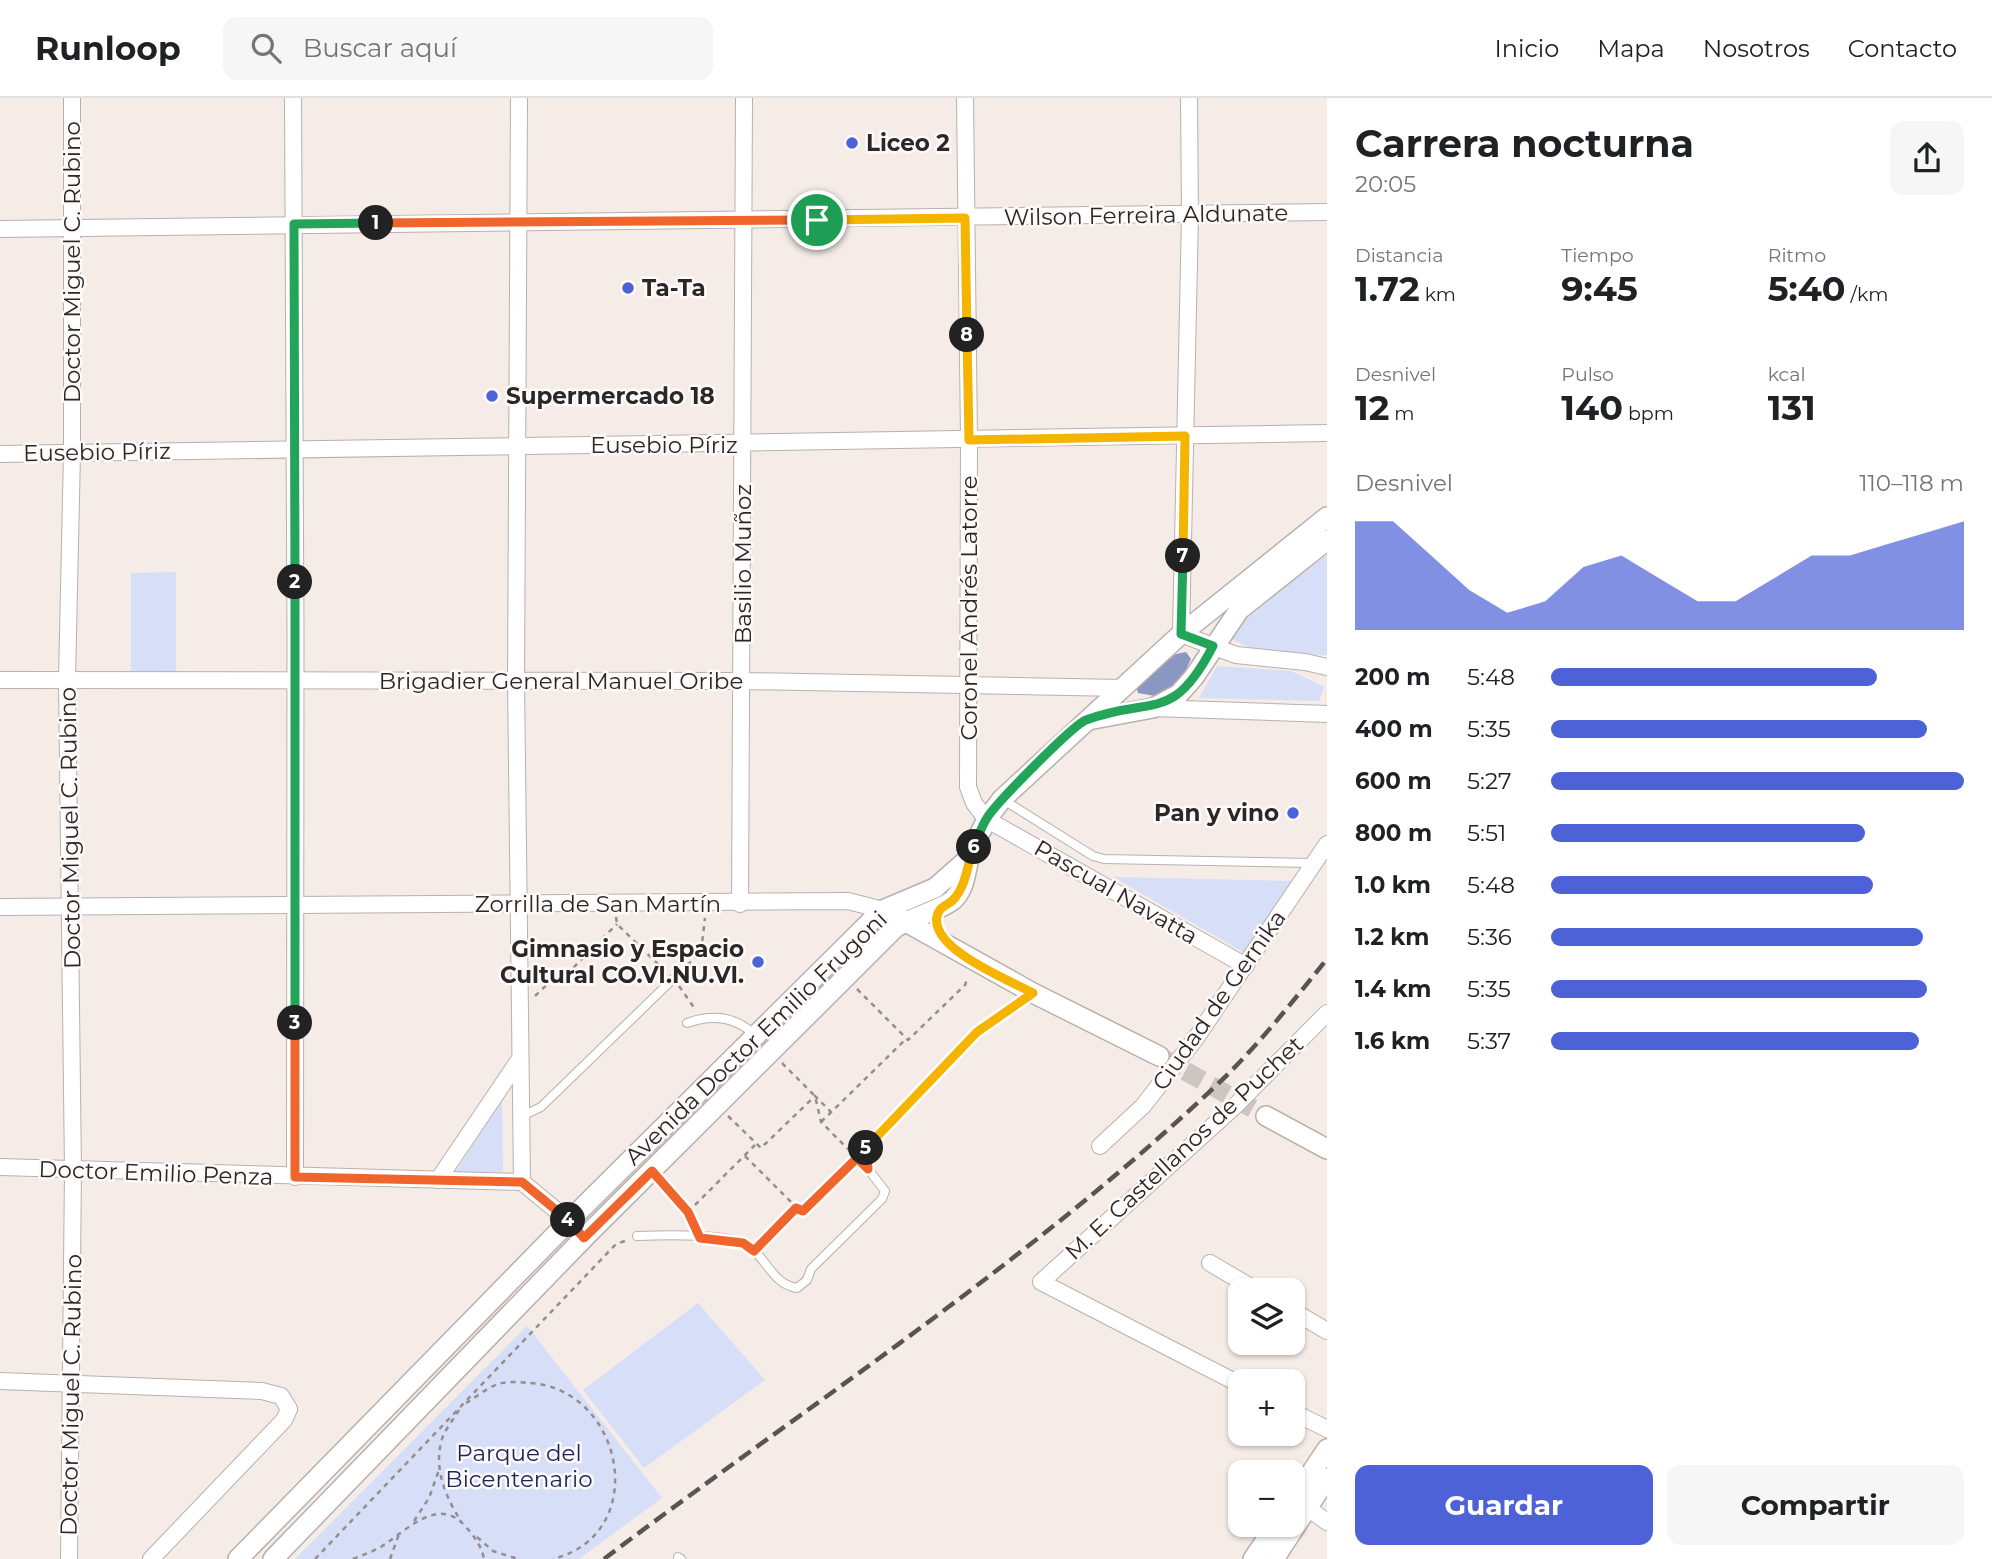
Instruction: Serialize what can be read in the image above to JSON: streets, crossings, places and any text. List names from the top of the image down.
{
  "streets": {
    "street": [
      "Wilson Ferreira Aldunate",
      "Doctor Miguel C. Rubino",
      "Eusebio Píriz",
      "Basilio Muñoz",
      "Coronel Andrés Latorre",
      "Brigadier General Manuel Oribe",
      "Pascual Navatta",
      "Zorrilla de San Martín",
      "Ciudad de Gernika",
      "Avenida Doctor Emilio Frugoni",
      "M. E. Castellanos de Puchet",
      "Doctor Emilio Penza"
    ]
  },
  "crossings": [
    ["Wilson Ferreira Aldunate", "Doctor Miguel C. Rubino"],
    ["Wilson Ferreira Aldunate", "Basilio Muñoz"],
    ["Wilson Ferreira Aldunate", "Coronel Andrés Latorre"],
    ["Doctor Miguel C. Rubino", "Eusebio Píriz"],
    ["Doctor Miguel C. Rubino", "Brigadier General Manuel Oribe"],
    ["Doctor Miguel C. Rubino", "Zorrilla de San Martín"],
    ["Doctor Miguel C. Rubino", "Doctor Emilio Penza"],
    ["Eusebio Píriz", "Basilio Muñoz"],
    ["Eusebio Píriz", "Coronel Andrés Latorre"],
    ["Basilio Muñoz", "Brigadier General Manuel Oribe"],
    ["Basilio Muñoz", "Zorrilla de San Martín"],
    ["Coronel Andrés Latorre", "Brigadier General Manuel Oribe"],
    ["Coronel Andrés Latorre", "Pascual Navatta"],
    ["Pascual Navatta", "Ciudad de Gernika"],
    ["Zorrilla de San Martín", "Avenida Doctor Emilio Frugoni"]
  ],
  "parks": ["Parque del Bicentenario"],
  "places": [
    "Liceo 2",
    "Ta-Ta",
    "Supermercado 18",
    "Pan y vino",
    "Gimnasio y Espacio Cultural CO.VI.NU.VI."
  ],
  "page": {
    "header": "Runloop",
    "search": "Buscar aquí",
    "nav": [
      "Inicio",
      "Mapa",
      "Nosotros",
      "Contacto"
    ],
    "heading": ["Carrera nocturna", "20:05"],
    "pins": [
      "1",
      "8",
      "7",
      "2",
      "6",
      "3",
      "5",
      "4"
    ],
    "stats": [
      ["Distancia", "1.72 km"],
      ["Tiempo", "9:45"],
      ["Ritmo", "5:40 /km"],
      ["Desnivel", "12 m"],
      ["Pulso", "140 bpm"],
      ["kcal", "131"]
    ],
    "chart": ["Desnivel", "110–118 m"],
    "list": [
      {
        "name": "200 m",
        "note": "5:48"
      },
      {
        "name": "400 m",
        "note": "5:35"
      },
      {
        "name": "600 m",
        "note": "5:27"
      },
      {
        "name": "800 m",
        "note": "5:51"
      },
      {
        "name": "1.0 km",
        "note": "5:48"
      },
      {
        "name": "1.2 km",
        "note": "5:36"
      },
      {
        "name": "1.4 km",
        "note": "5:35"
      },
      {
        "name": "1.6 km",
        "note": "5:37"
      }
    ],
    "map_buttons": ["+", "−"],
    "buttons": ["Guardar", "Compartir"]
  }
}
